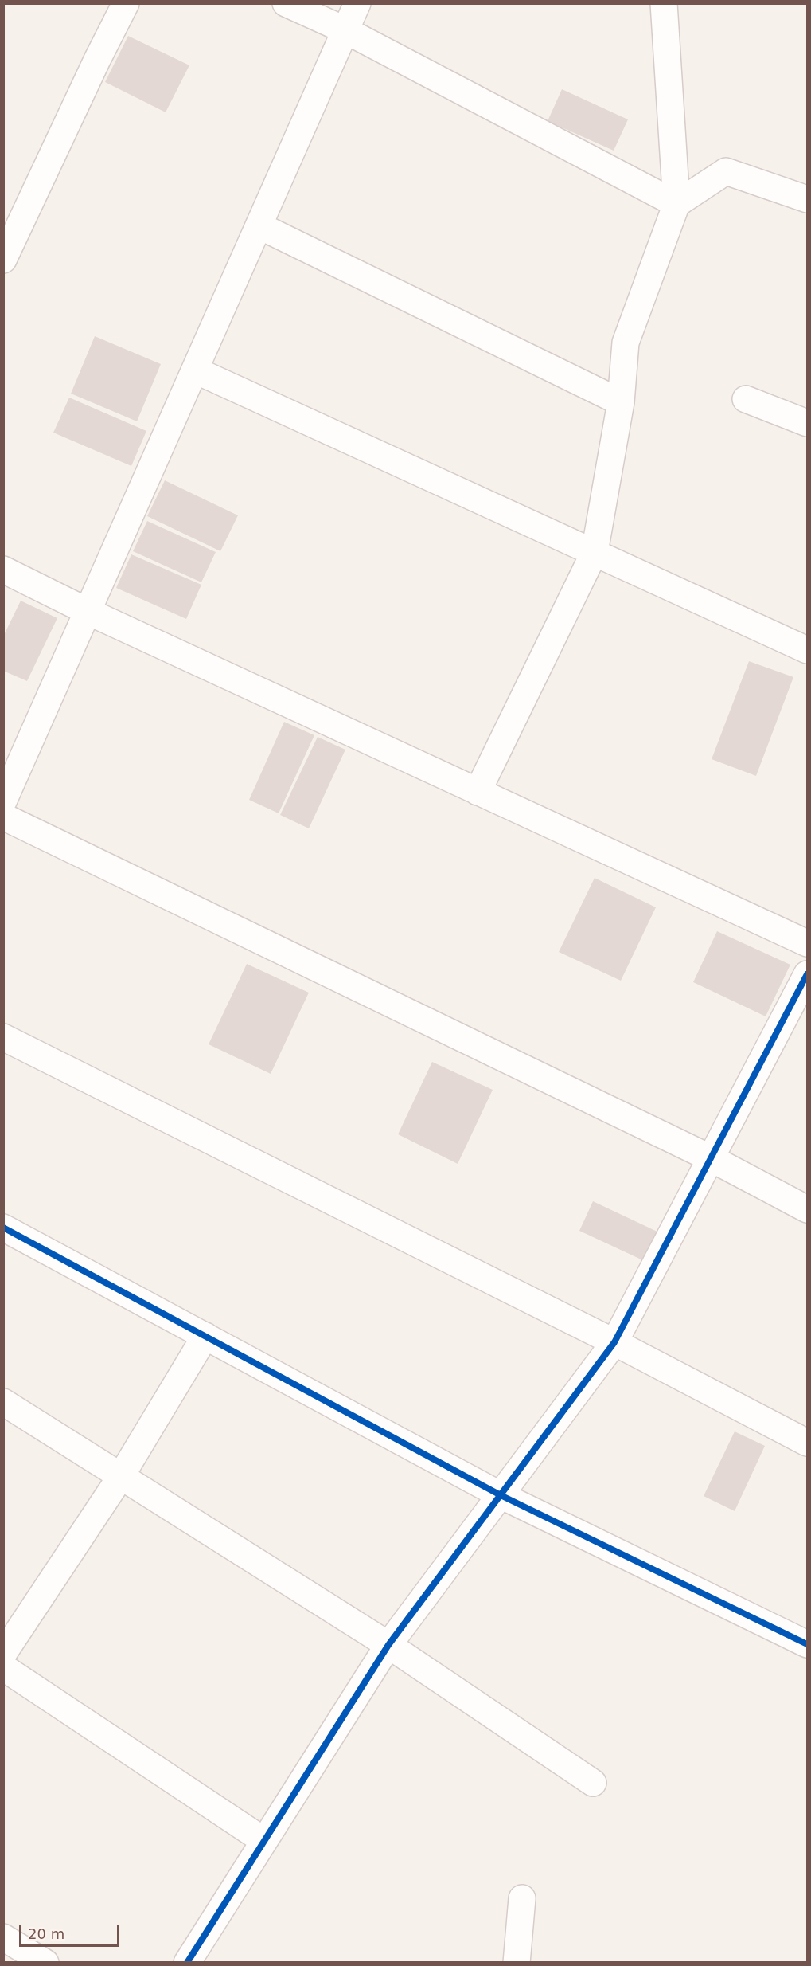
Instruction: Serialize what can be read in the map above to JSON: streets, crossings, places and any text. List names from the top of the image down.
{
  "scale_bar": "20 m"
}
